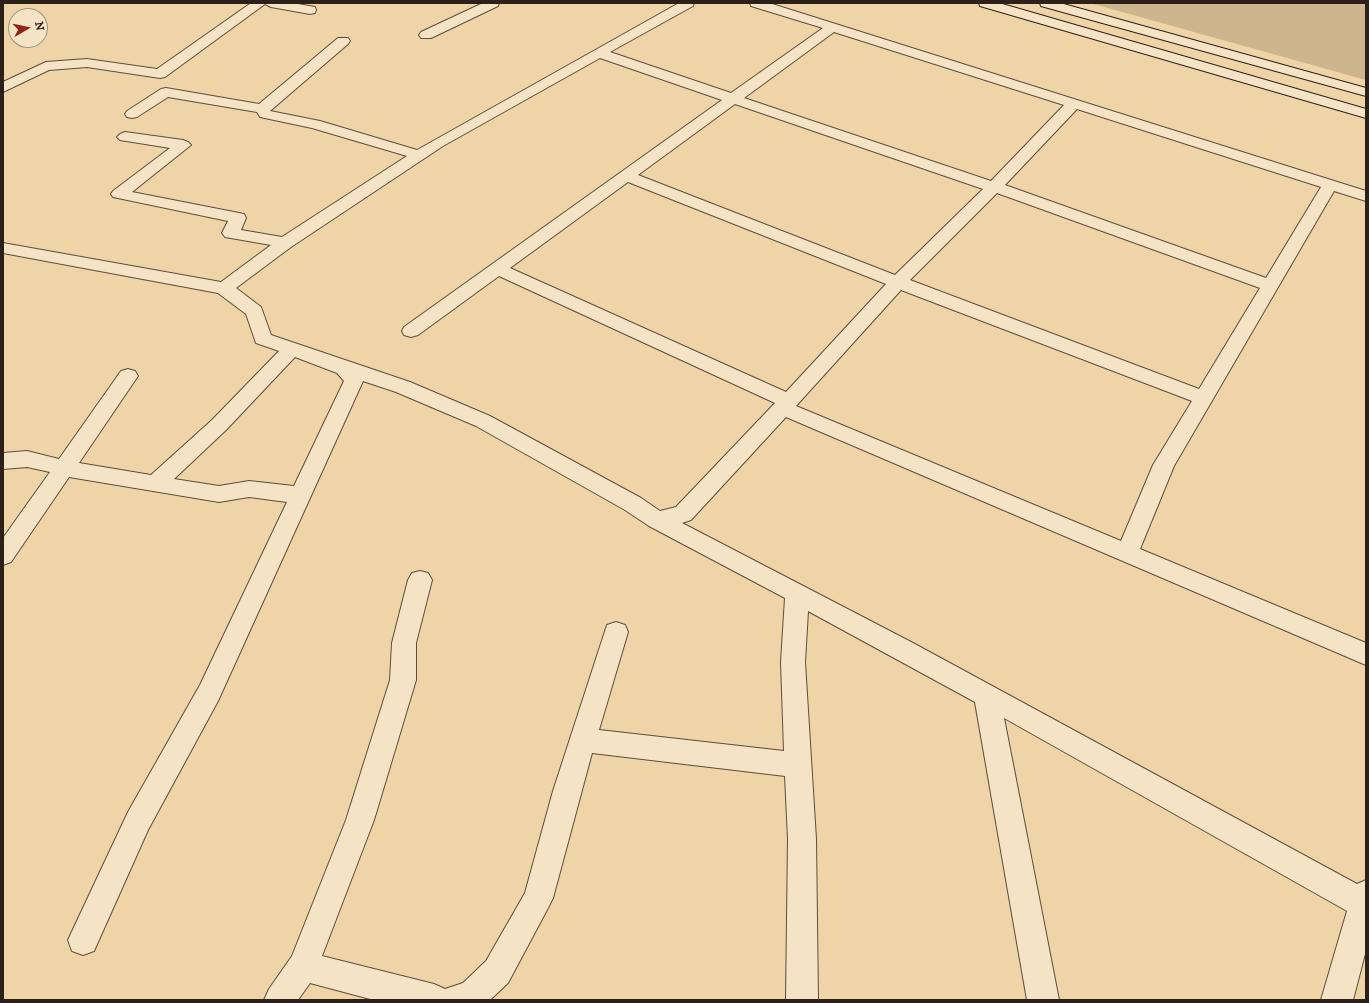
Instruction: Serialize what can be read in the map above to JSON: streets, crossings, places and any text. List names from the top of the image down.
{
  "north": "right"
}
